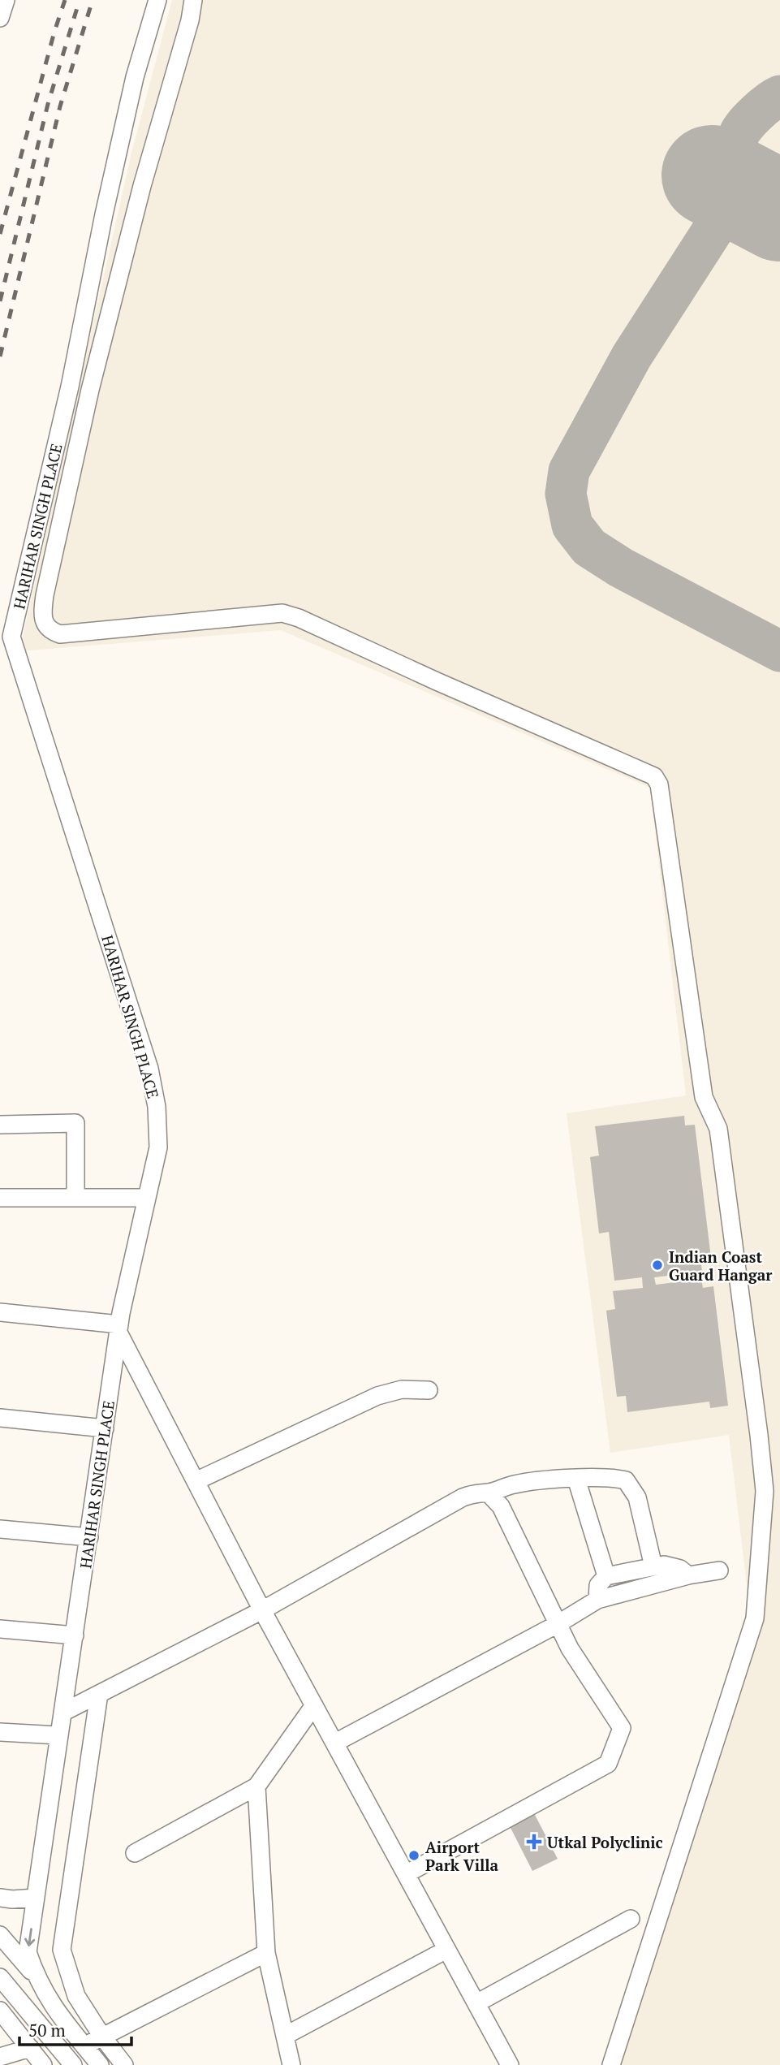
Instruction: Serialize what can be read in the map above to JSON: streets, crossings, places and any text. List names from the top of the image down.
{
  "streets": {
    "street": ["HARIHAR SINGH PLACE"]
  },
  "places": {
    "other": ["Indian Coast Guard Hangar", "Airport Park Villa"],
    "health": ["Utkal Polyclinic"]
  },
  "scale_bar": "50 m"
}
